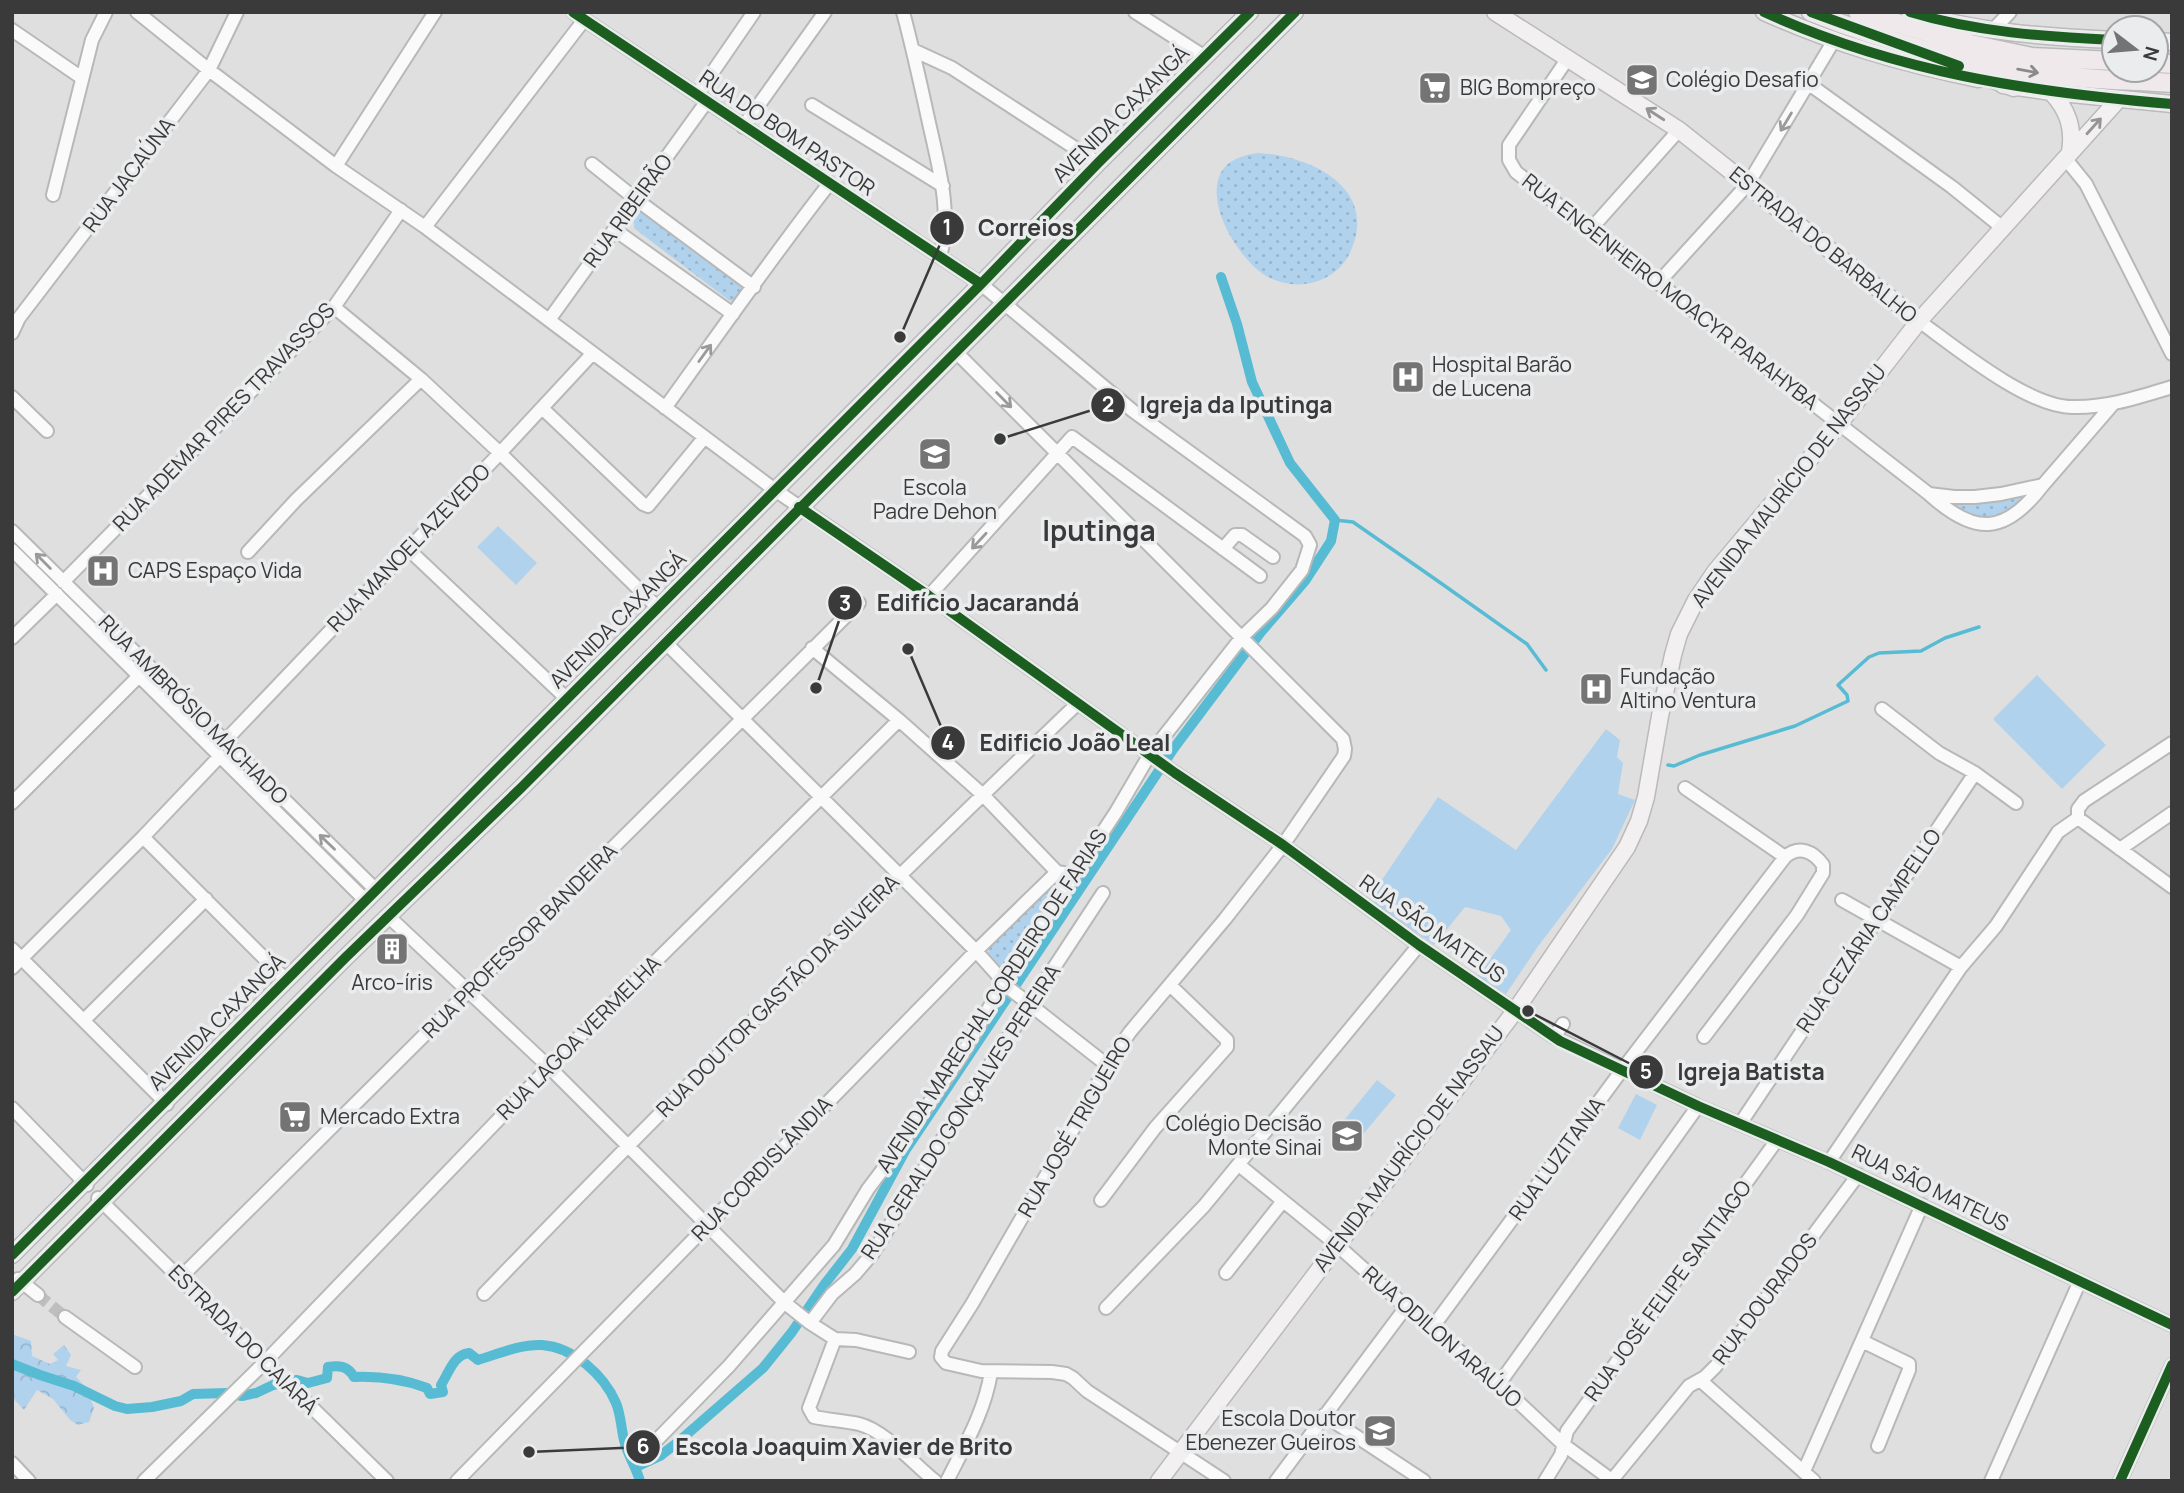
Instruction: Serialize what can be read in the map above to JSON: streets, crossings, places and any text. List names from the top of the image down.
{
  "streets": {
    "main road": ["AVENIDA CAXANGÁ", "ESTRADA DO BARBALHO", "AVENIDA MAURÍCIO DE NASSAU"],
    "street": [
      "RUA DO BOM PASTOR",
      "RUA JACAÚNA",
      "RUA RIBEIRÃO",
      "RUA ENGENHEIRO MOACYR PARAHYBA",
      "RUA ADEMAR PIRES TRAVASSOS",
      "RUA MANOEL AZEVEDO",
      "RUA AMBRÓSIO MACHADO",
      "RUA SÃO MATEUS",
      "RUA CEZÁRIA CAMPELLO",
      "RUA PROFESSOR BANDEIRA",
      "RUA DOUTOR GASTÃO DA SILVEIRA",
      "AVENIDA MARECHAL CORDEIRO DE FARIAS",
      "RUA LAGOA VERMELHA",
      "RUA GERALDO GONÇALVES PEREIRA",
      "RUA JOSÉ TRIGUEIRO",
      "RUA LUZITANIA",
      "RUA CORDISLÂNDIA",
      "RUA JOSÉ FELIPE SANTIAGO",
      "RUA DOURADOS",
      "RUA ODILON ARAÚJO",
      "ESTRADA DO CAIARÁ"
    ]
  },
  "crossings": [
    ["AVENIDA CAXANGÁ", "RUA DO BOM PASTOR"],
    ["AVENIDA CAXANGÁ", "RUA AMBRÓSIO MACHADO"],
    ["AVENIDA CAXANGÁ", "RUA SÃO MATEUS"],
    ["RUA DO BOM PASTOR", "RUA RIBEIRÃO"],
    ["RUA DO BOM PASTOR", "AVENIDA MARECHAL CORDEIRO DE FARIAS"],
    ["RUA JACAÚNA", "RUA SÃO MATEUS"],
    ["RUA RIBEIRÃO", "RUA SÃO MATEUS"],
    ["ESTRADA DO BARBALHO", "RUA ENGENHEIRO MOACYR PARAHYBA"],
    ["ESTRADA DO BARBALHO", "AVENIDA MAURÍCIO DE NASSAU"],
    ["RUA ENGENHEIRO MOACYR PARAHYBA", "AVENIDA MAURÍCIO DE NASSAU"],
    ["RUA ADEMAR PIRES TRAVASSOS", "RUA AMBRÓSIO MACHADO"],
    ["RUA ADEMAR PIRES TRAVASSOS", "RUA SÃO MATEUS"],
    ["AVENIDA MAURÍCIO DE NASSAU", "RUA SÃO MATEUS"],
    ["AVENIDA MAURÍCIO DE NASSAU", "RUA ODILON ARAÚJO"],
    ["RUA MANOEL AZEVEDO", "RUA AMBRÓSIO MACHADO"],
    ["RUA MANOEL AZEVEDO", "RUA SÃO MATEUS"],
    ["RUA SÃO MATEUS", "RUA CEZÁRIA CAMPELLO"],
    ["RUA SÃO MATEUS", "RUA DOUTOR GASTÃO DA SILVEIRA"],
    ["RUA SÃO MATEUS", "AVENIDA MARECHAL CORDEIRO DE FARIAS"],
    ["RUA SÃO MATEUS", "RUA JOSÉ TRIGUEIRO"],
    ["RUA SÃO MATEUS", "RUA LUZITANIA"],
    ["RUA SÃO MATEUS", "RUA JOSÉ FELIPE SANTIAGO"],
    ["RUA SÃO MATEUS", "RUA DOURADOS"],
    ["RUA PROFESSOR BANDEIRA", "ESTRADA DO CAIARÁ"],
    ["AVENIDA MARECHAL CORDEIRO DE FARIAS", "RUA JOSÉ TRIGUEIRO"],
    ["RUA LAGOA VERMELHA", "ESTRADA DO CAIARÁ"],
    ["RUA LUZITANIA", "RUA ODILON ARAÚJO"],
    ["RUA JOSÉ FELIPE SANTIAGO", "RUA ODILON ARAÚJO"],
    ["RUA DOURADOS", "RUA ODILON ARAÚJO"]
  ],
  "districts": ["Iputinga"],
  "places": {
    "school or university": [
      "Colégio Desafio",
      "Escola Padre Dehon",
      "Colégio Decisão Monte Sinai",
      "Escola Doutor Ebenezer Gueiros"
    ],
    "supermarket": ["BIG Bompreço", "Mercado Extra"],
    "other": [
      "Correios",
      "Igreja da Iputinga",
      "Edificio João Leal",
      "Edifício Jacarandá",
      "Igreja Batista",
      "Escola Joaquim Xavier de Brito"
    ],
    "hospital": ["Hospital Barão de Lucena", "CAPS Espaço Vida", "Fundação Altino Ventura"],
    "building": ["Arco-íris"]
  },
  "north": "right"
}
